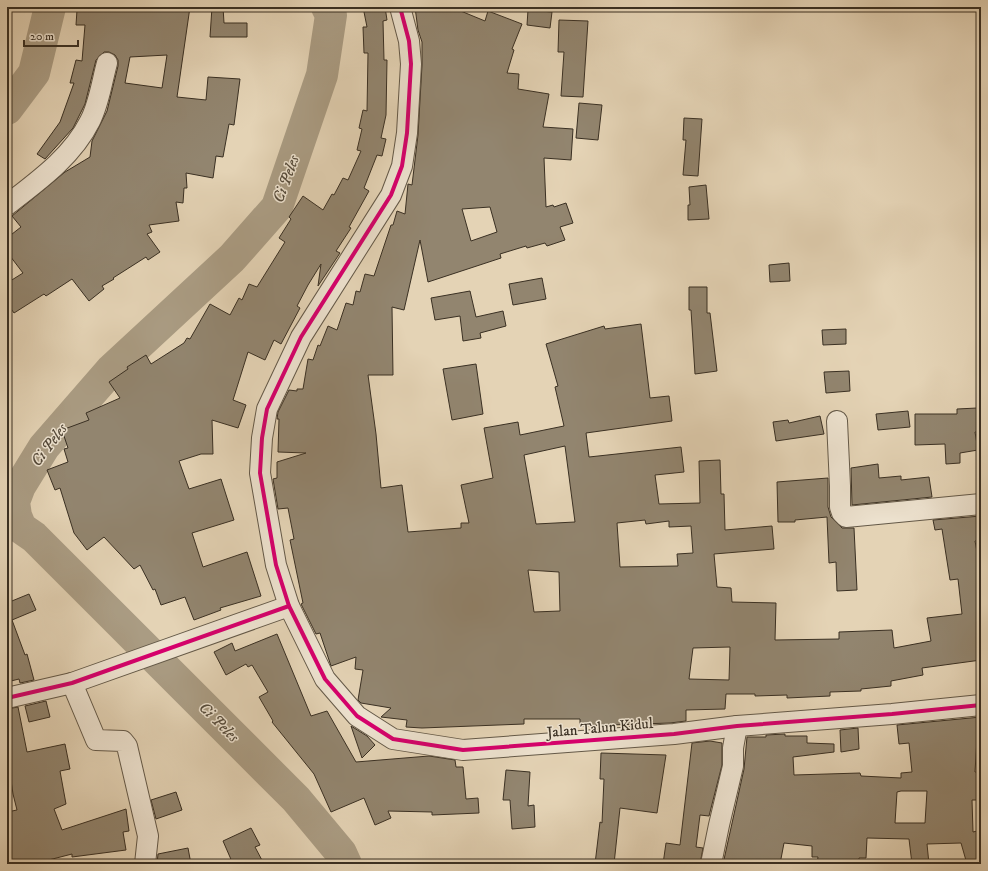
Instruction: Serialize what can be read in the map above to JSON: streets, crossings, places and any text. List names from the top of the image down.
{
  "streets": {
    "street": ["Jalan Talun Kidul"]
  },
  "water": ["Ci Peles"],
  "scale_bar": "20 m"
}
